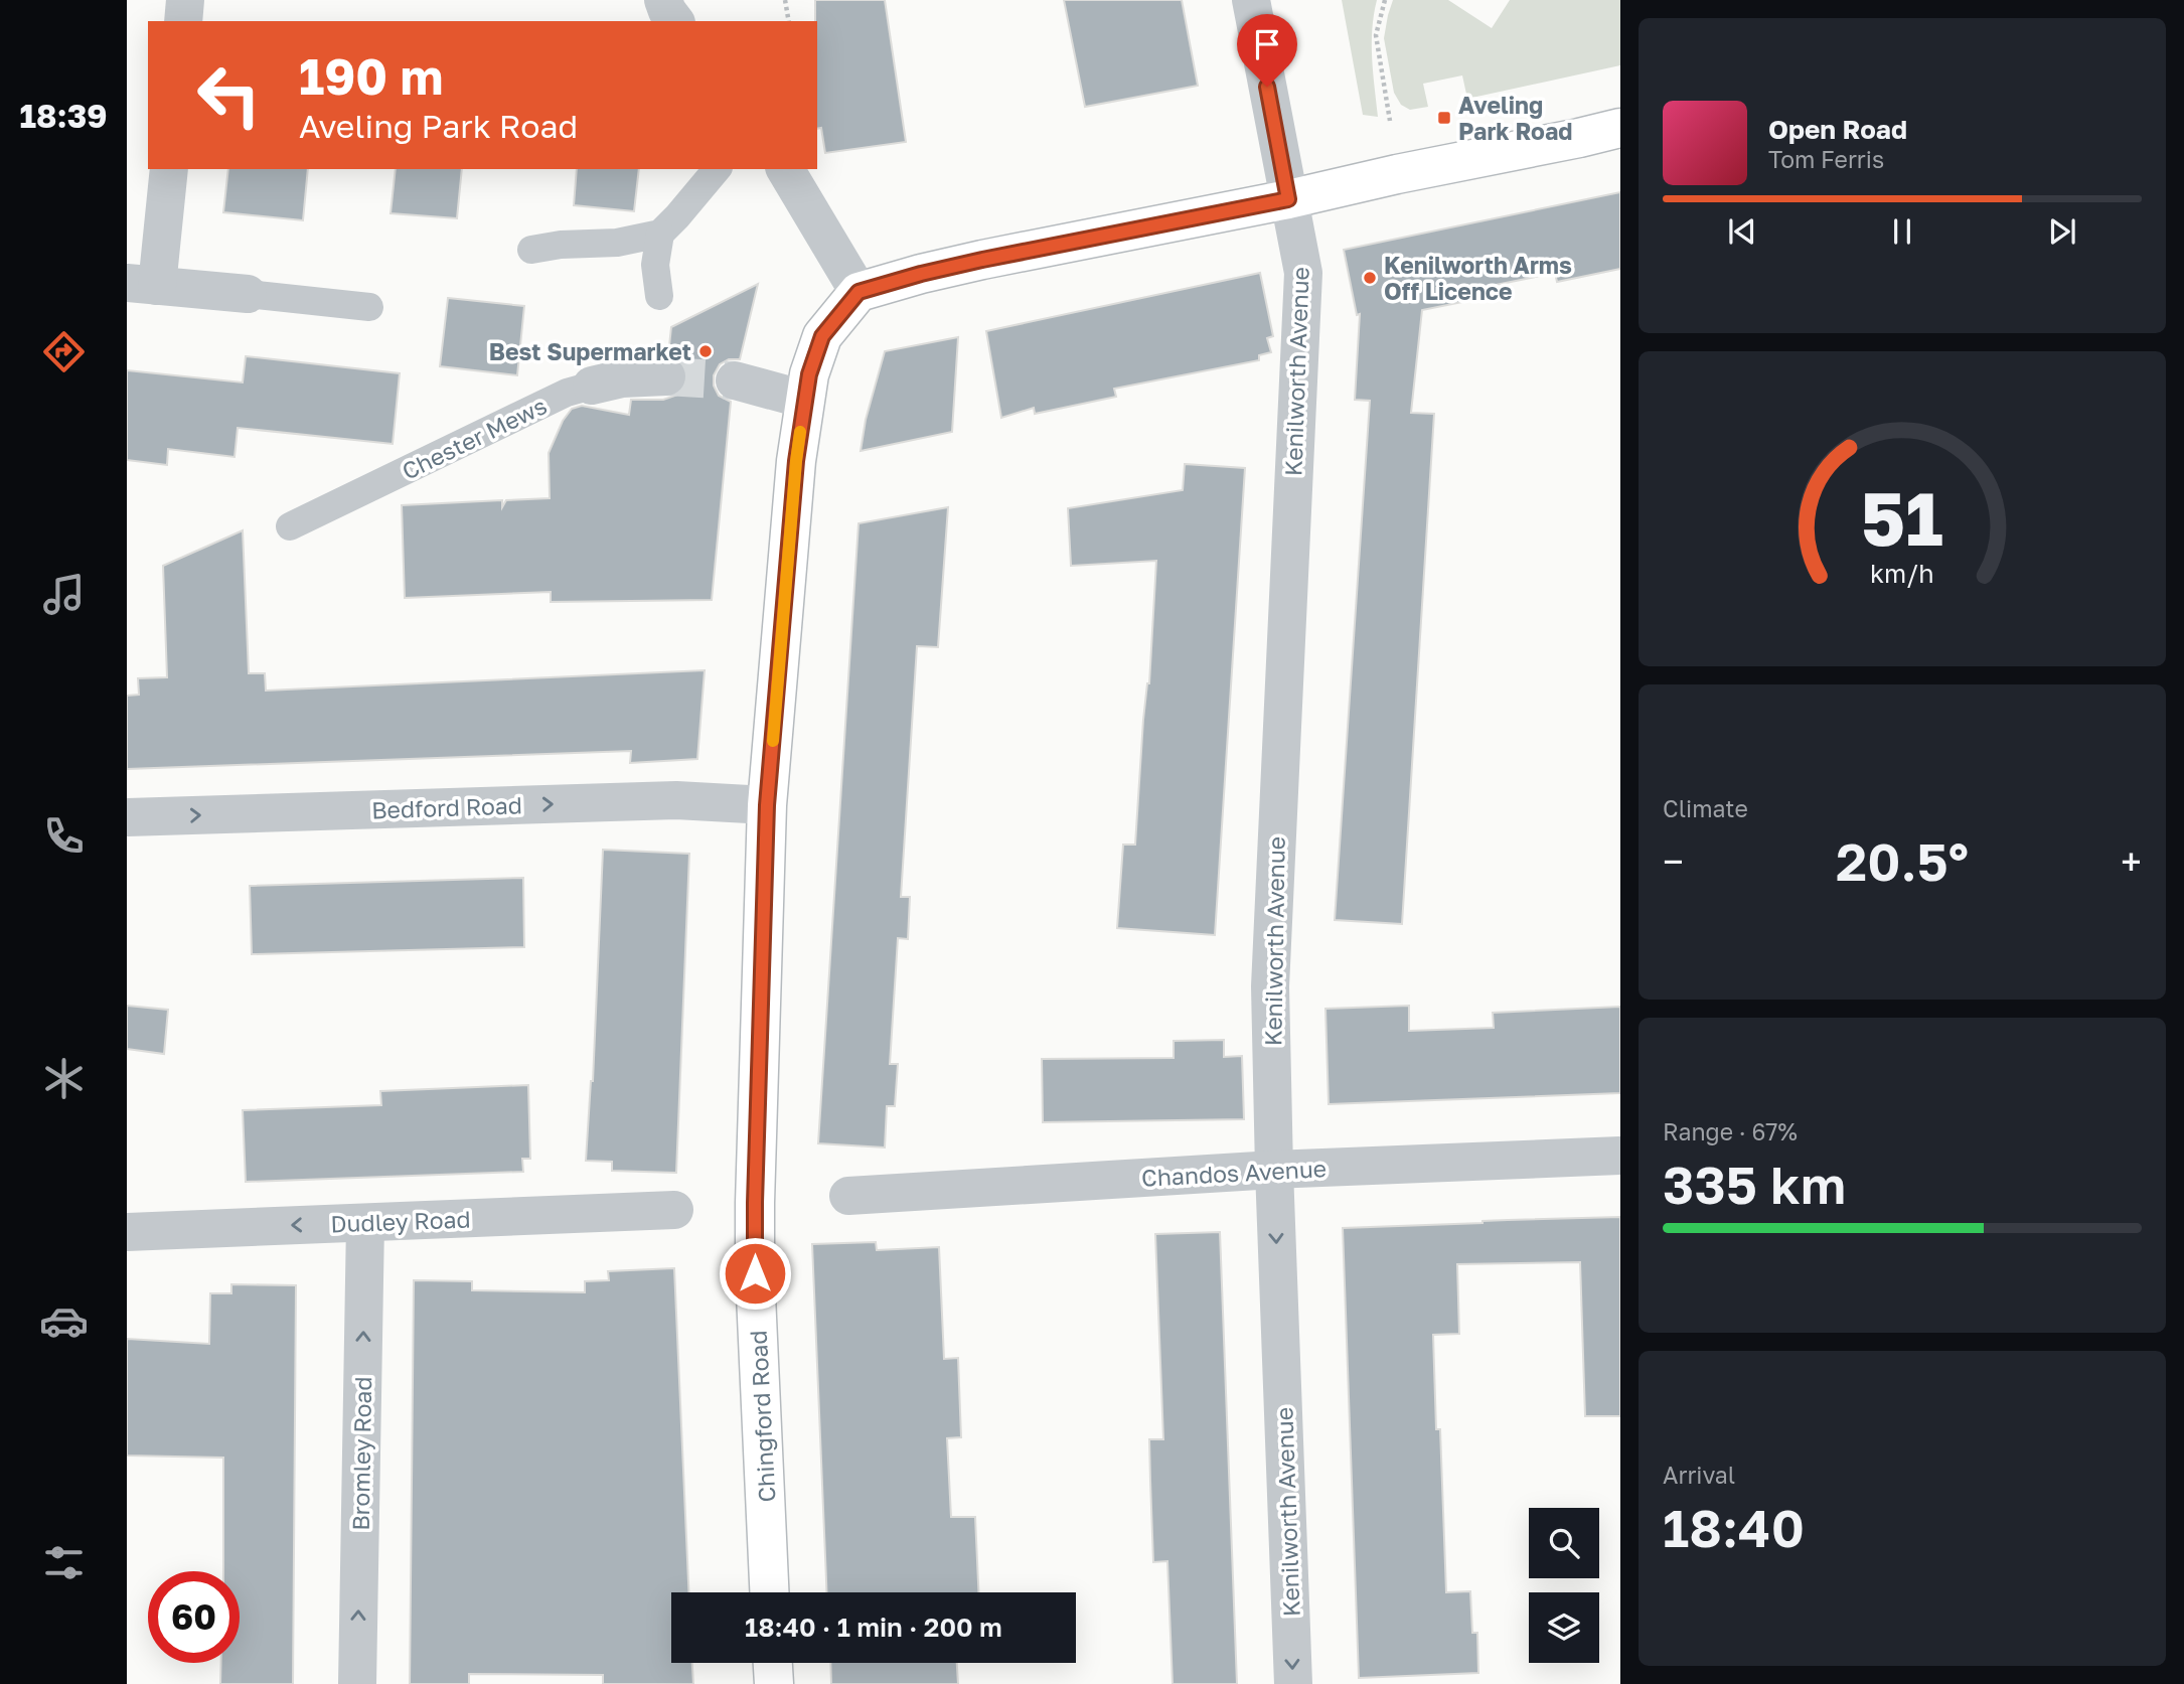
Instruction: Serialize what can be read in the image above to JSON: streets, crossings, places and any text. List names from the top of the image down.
{
  "streets": {
    "main road": ["Chingford Road"],
    "street": [
      "Kenilworth Avenue",
      "Chester Mews",
      "Bedford Road",
      "Chandos Avenue",
      "Dudley Road",
      "Bromley Road"
    ]
  },
  "crossings": [
    ["Kenilworth Avenue", "Chandos Avenue"],
    ["Bedford Road", "Chingford Road"],
    ["Dudley Road", "Bromley Road"]
  ],
  "one_way": ["Bedford Road", "Dudley Road", "Bromley Road"],
  "places": {
    "transit": ["Aveling Park Road"],
    "other": ["Kenilworth Arms Off Licence", "Best Supermarket"]
  },
  "page": {
    "tabs": "18:39",
    "turn": ["190 m", "Aveling Park Road"],
    "song": ["Open Road", "Tom Ferris"],
    "tile": [
      "Climate",
      ["Range · 67%", "335 km"],
      ["Arrival", "18:40"]
    ],
    "heat": ["−", "20.5°", "+"],
    "limit": "60",
    "trip": "18:40 · 1 min · 200 m",
    "gauge": ["51", "km/h"]
  }
}
